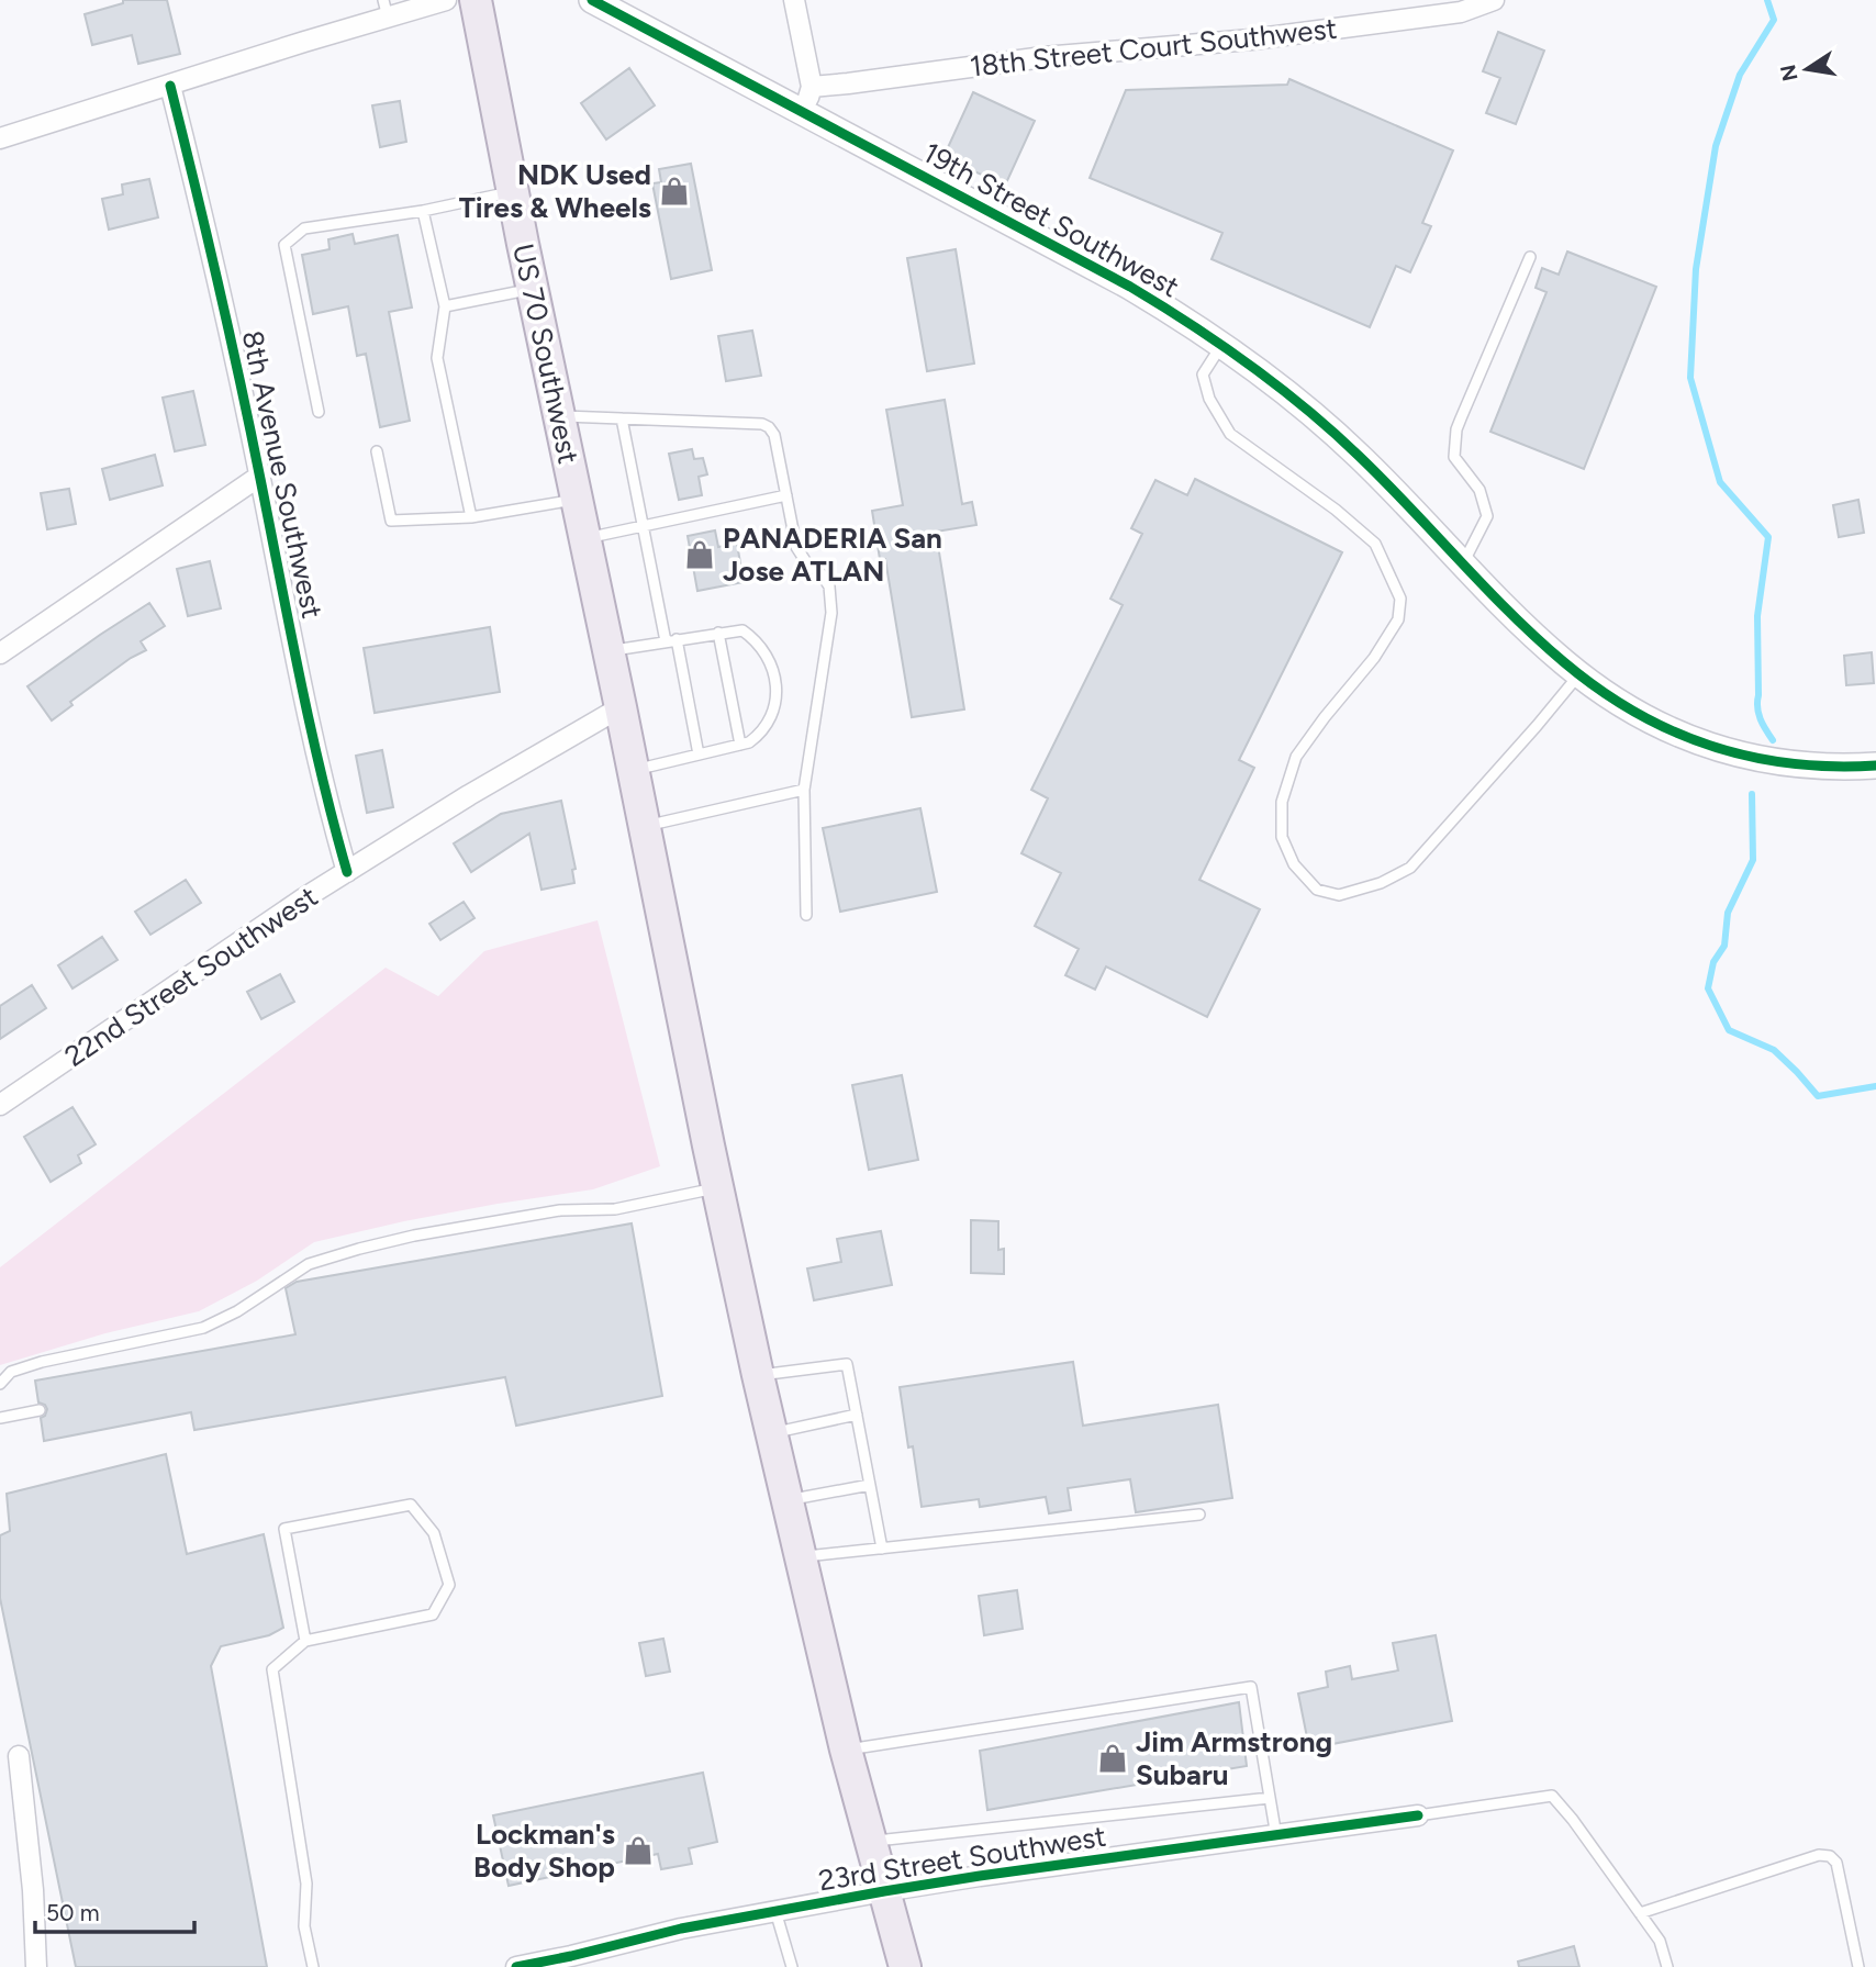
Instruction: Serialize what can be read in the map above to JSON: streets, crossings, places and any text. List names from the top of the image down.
{
  "streets": {
    "main road": ["US 70 Southwest"],
    "street": [
      "18th Street Court Southwest",
      "19th Street Southwest",
      "8th Avenue Southwest",
      "22nd Street Southwest",
      "23rd Street Southwest"
    ]
  },
  "crossings": [
    ["US 70 Southwest", "22nd Street Southwest"],
    ["US 70 Southwest", "23rd Street Southwest"],
    ["8th Avenue Southwest", "22nd Street Southwest"]
  ],
  "places": {
    "shop": [
      "NDK Used Tires & Wheels",
      "PANADERIA San Jose ATLAN",
      "Jim Armstrong Subaru",
      "Lockman's Body Shop"
    ]
  },
  "scale_bar": "50 m",
  "north": "left"
}
